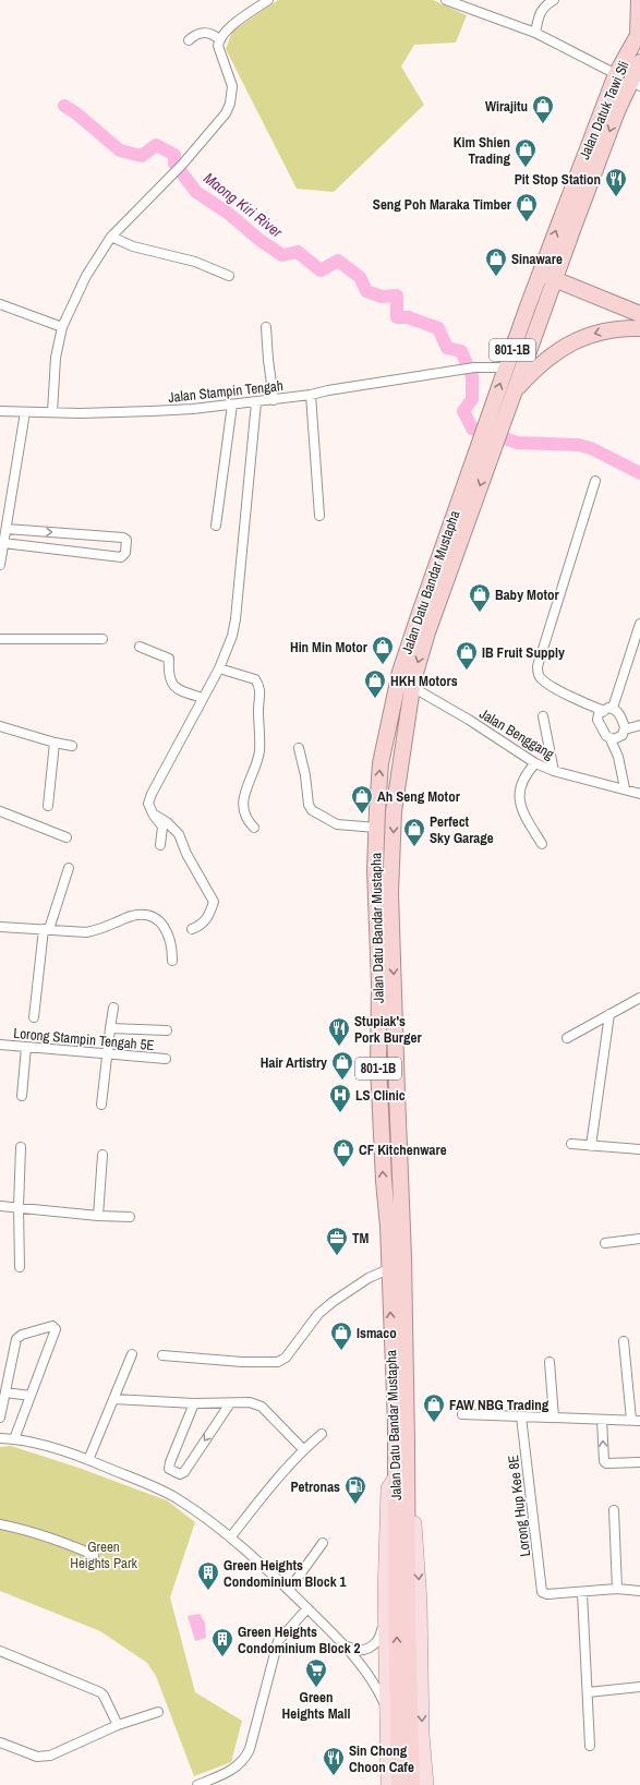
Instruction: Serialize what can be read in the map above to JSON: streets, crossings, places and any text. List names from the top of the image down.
{
  "streets": {
    "highway": ["Jalan Datuk Tawi Sli", "801-1B", "Jalan Datu Bandar Mustapha"],
    "street": [
      "Jalan Stampin Tengah",
      "Jalan Benggang",
      "Lorong Stampin Tengah 5E",
      "Lorong Hup Kee 8E"
    ]
  },
  "crossings": [
    ["Jalan Datuk Tawi Sli", "Jalan Datu Bandar Mustapha"],
    ["Jalan Stampin Tengah", "Jalan Datu Bandar Mustapha"],
    ["Jalan Datu Bandar Mustapha", "Jalan Benggang"]
  ],
  "water": ["Maong Kiri River"],
  "parks": ["Green Heights Park"],
  "places": {
    "shop": [
      "Wirajitu",
      "Kim Shien Trading",
      "Seng Poh Maraka Timber",
      "Sinaware",
      "Baby Motor",
      "Hin Min Motor",
      "IB Fruit Supply",
      "HKH Motors",
      "Ah Seng Motor",
      "Perfect Sky Garage",
      "Hair Artistry",
      "CF Kitchenware",
      "Ismaco",
      "FAW NBG Trading"
    ],
    "restaurant": ["Pit Stop Station", "Stupiak's Pork Burger", "Sin Chong Choon Cafe"],
    "hospital": ["LS Clinic"],
    "office": ["TM"],
    "fuel station": ["Petronas"],
    "building": ["Green Heights Condominium Block 1", "Green Heights Condominium Block 2"],
    "supermarket": ["Green Heights Mall"]
  }
}
